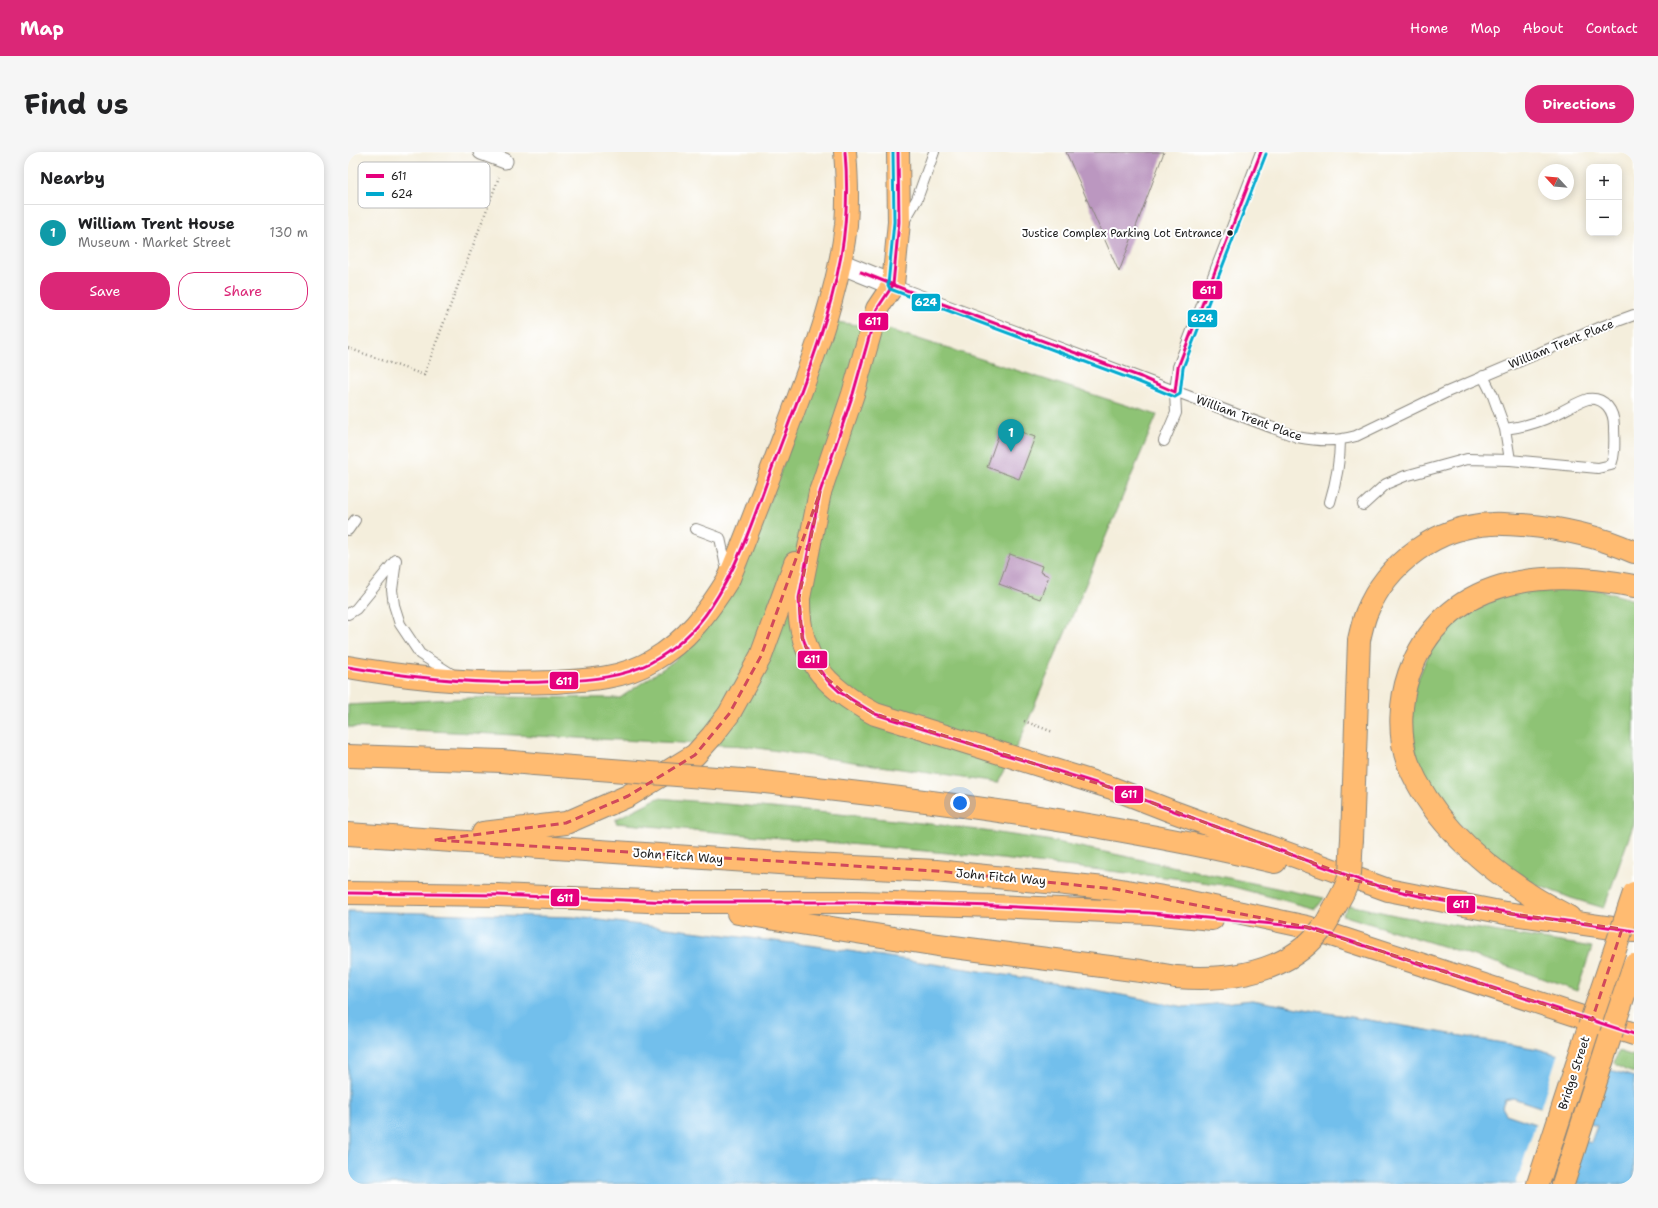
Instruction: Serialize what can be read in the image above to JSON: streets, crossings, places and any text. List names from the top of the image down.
{
  "streets": {
    "main road": ["John Fitch Way", "Bridge Street"],
    "street": ["William Trent Place"]
  },
  "places": ["Justice Complex Parking Lot Entrance"],
  "lines": ["transit line 611", "transit line 624"],
  "legend": ["611", "624"],
  "north": "top left",
  "page": {
    "header": "Map",
    "nav": [
      "Home",
      "Map",
      "About",
      "Contact"
    ],
    "title": "Find us",
    "buttons": [
      "Directions",
      ["Save", "Share"]
    ],
    "heading": "Nearby",
    "map_buttons": ["+", "−"],
    "list": [
      {
        "mark": "1",
        "name": "William Trent House",
        "note": "Museum · Market Street",
        "value": "130 m"
      }
    ],
    "pins": "1"
  }
}
